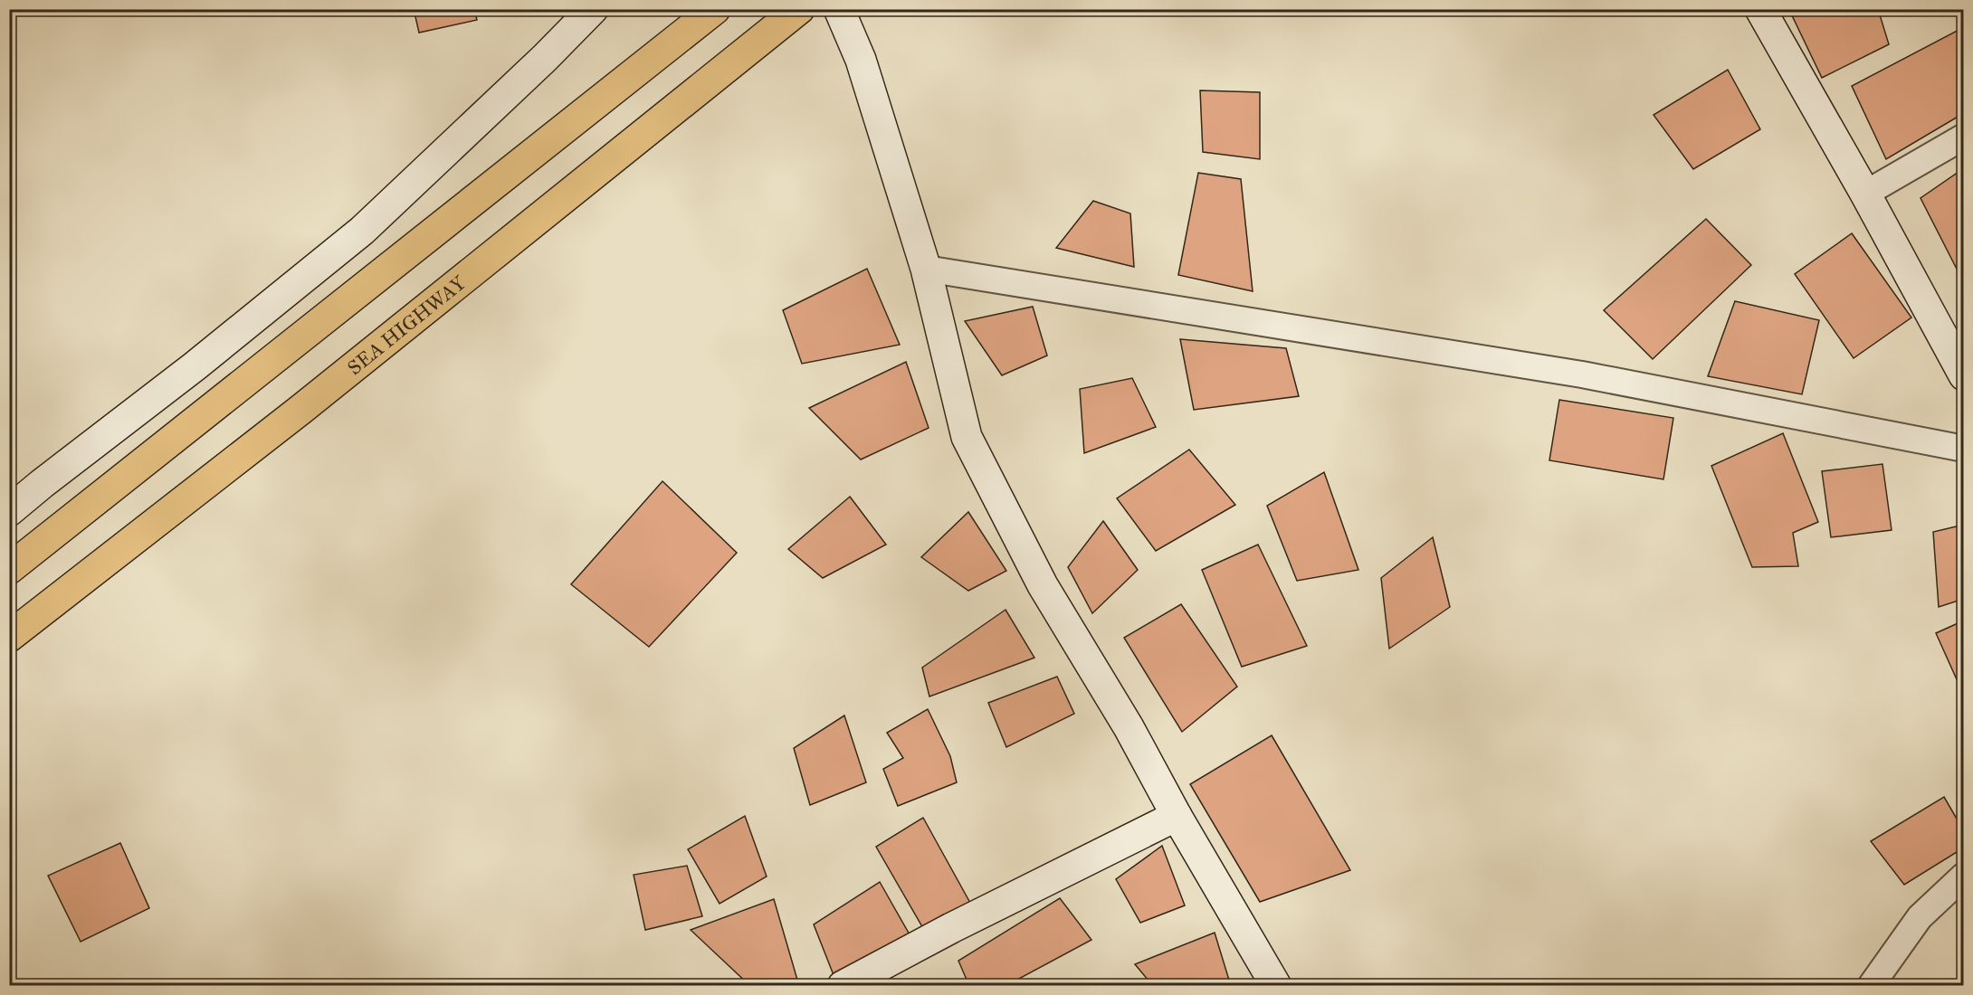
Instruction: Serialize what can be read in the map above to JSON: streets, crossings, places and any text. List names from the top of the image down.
{
  "streets": {
    "highway": ["SEA HIGHWAY"]
  }
}
